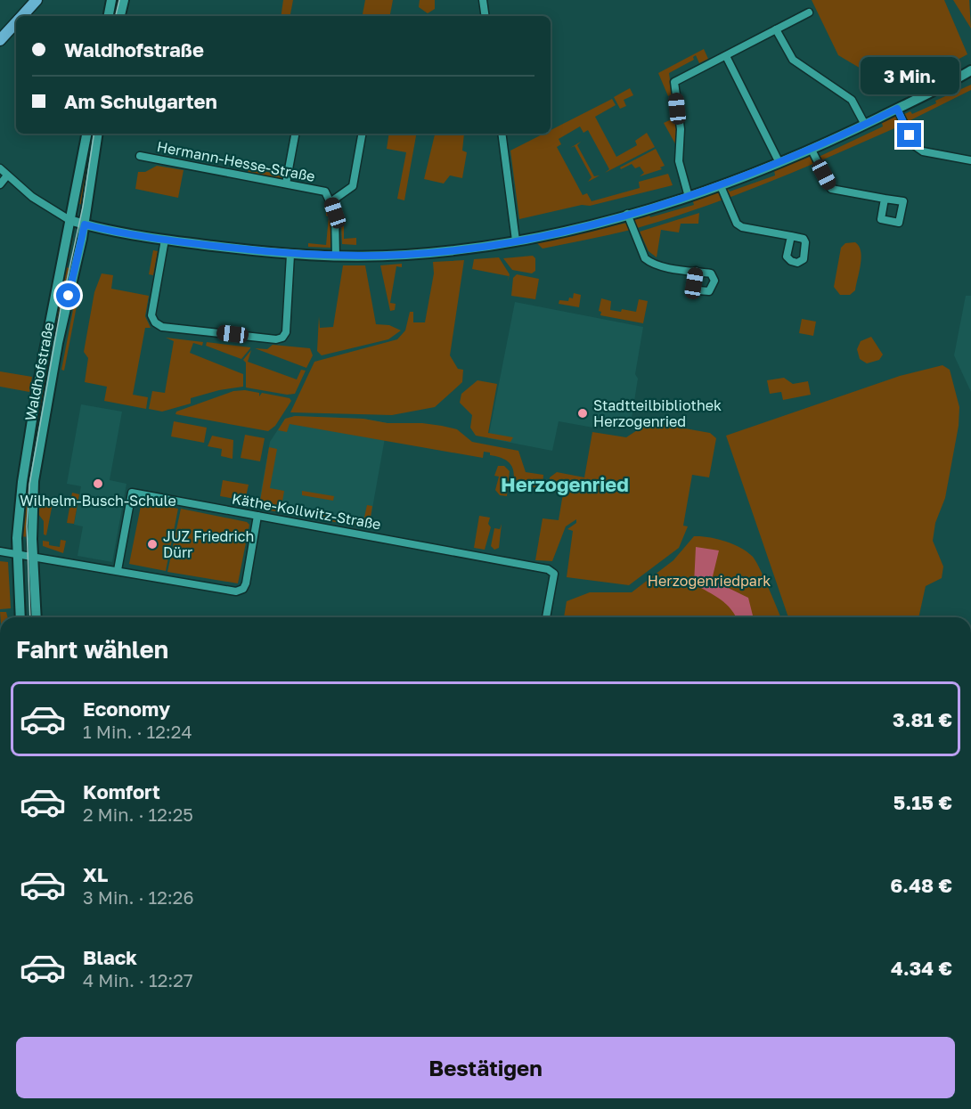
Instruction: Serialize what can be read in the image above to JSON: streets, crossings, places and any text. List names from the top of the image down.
{
  "streets": {
    "street": ["Hermann-Hesse-Straße", "Waldhofstraße", "Käthe-Kollwitz-Straße"]
  },
  "districts": ["Herzogenried"],
  "parks": ["Herzogenriedpark"],
  "places": ["Stadtteilbibliothek Herzogenried", "Wilhelm-Busch-Schule", "JUZ Friedrich Dürr"],
  "page": {
    "banner": ["Waldhofstraße", "Am Schulgarten"],
    "bubble": "3 Min.",
    "heading": "Fahrt wählen",
    "list": [
      {
        "name": "Economy",
        "note": "1 Min. · 12:24",
        "value": "3.81 €"
      },
      {
        "name": "Komfort",
        "note": "2 Min. · 12:25",
        "value": "5.15 €"
      },
      {
        "name": "XL",
        "note": "3 Min. · 12:26",
        "value": "6.48 €"
      },
      {
        "name": "Black",
        "note": "4 Min. · 12:27",
        "value": "4.34 €"
      }
    ],
    "buttons": "Bestätigen"
  }
}
